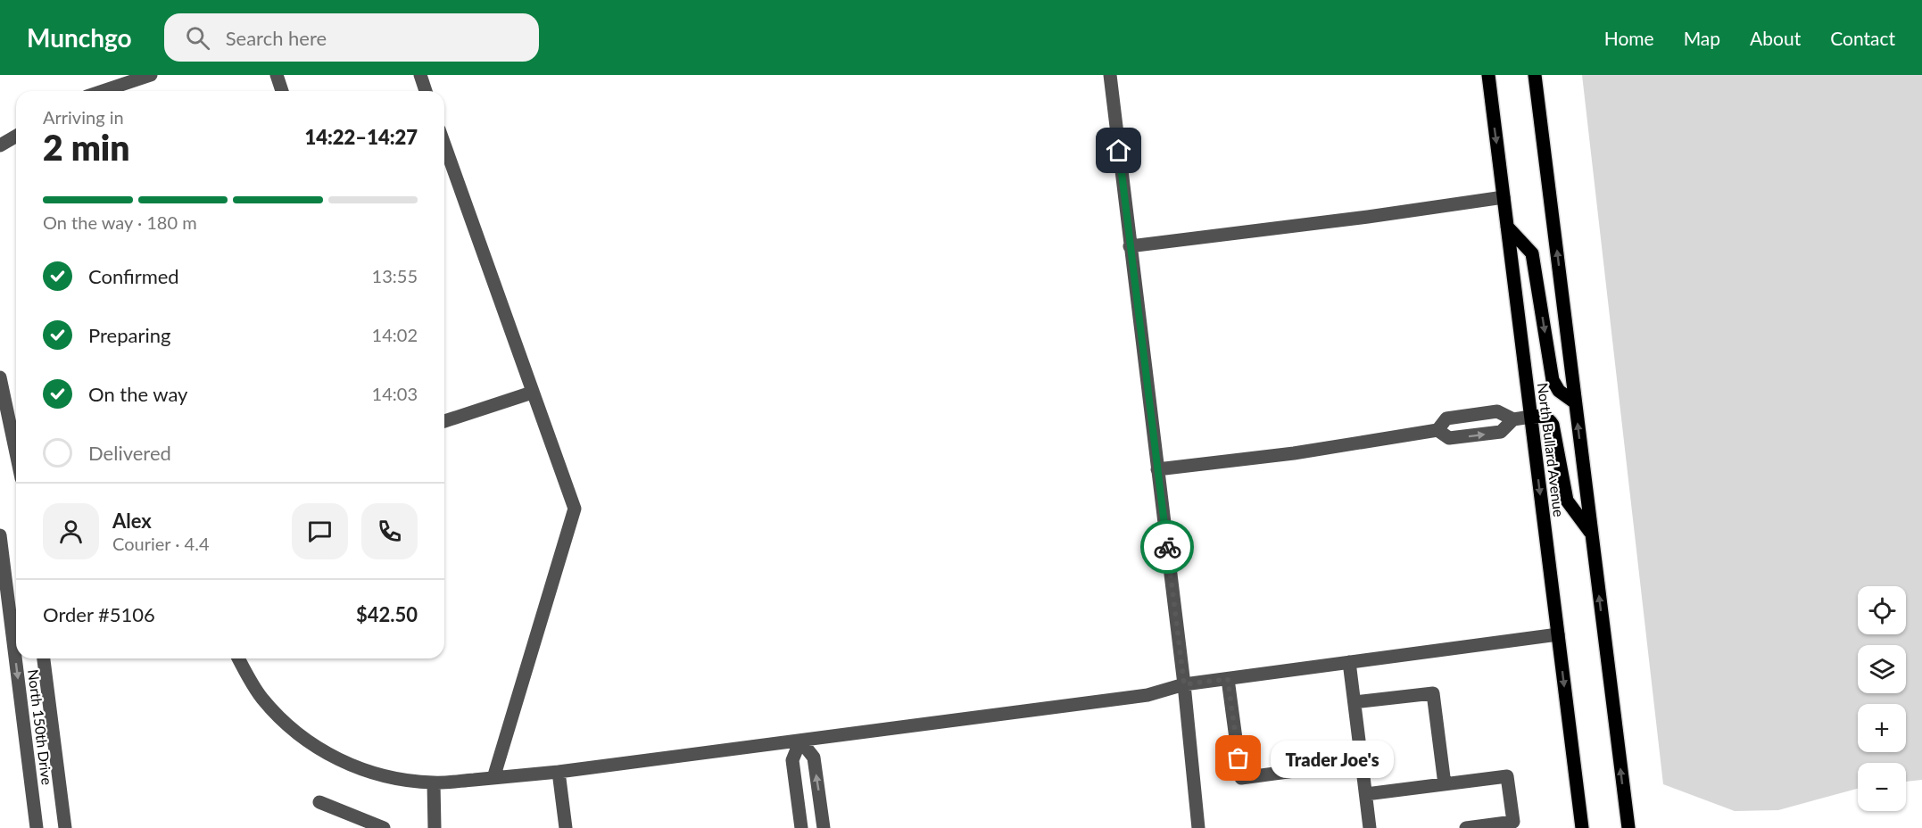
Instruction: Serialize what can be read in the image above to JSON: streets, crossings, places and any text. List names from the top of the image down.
{
  "streets": {
    "main road": ["North Bullard Avenue"],
    "street": ["North 150th Drive"]
  },
  "places": ["Trader Joe's"],
  "page": {
    "header": "Munchgo",
    "search": "Search here",
    "nav": [
      "Home",
      "Map",
      "About",
      "Contact"
    ],
    "heading": ["2 min", "Arriving in", "14:22–14:27"],
    "panel": [
      "Alex",
      "Courier · 4.4",
      "Order #5106",
      "$42.50"
    ],
    "bar": "On the way · 180 m",
    "list": [
      ["Confirmed", "13:55"],
      ["Preparing", "14:02"],
      ["On the way", "14:03"],
      "Delivered"
    ],
    "map_buttons": ["+", "−"],
    "bubble": "Trader Joe's"
  }
}
